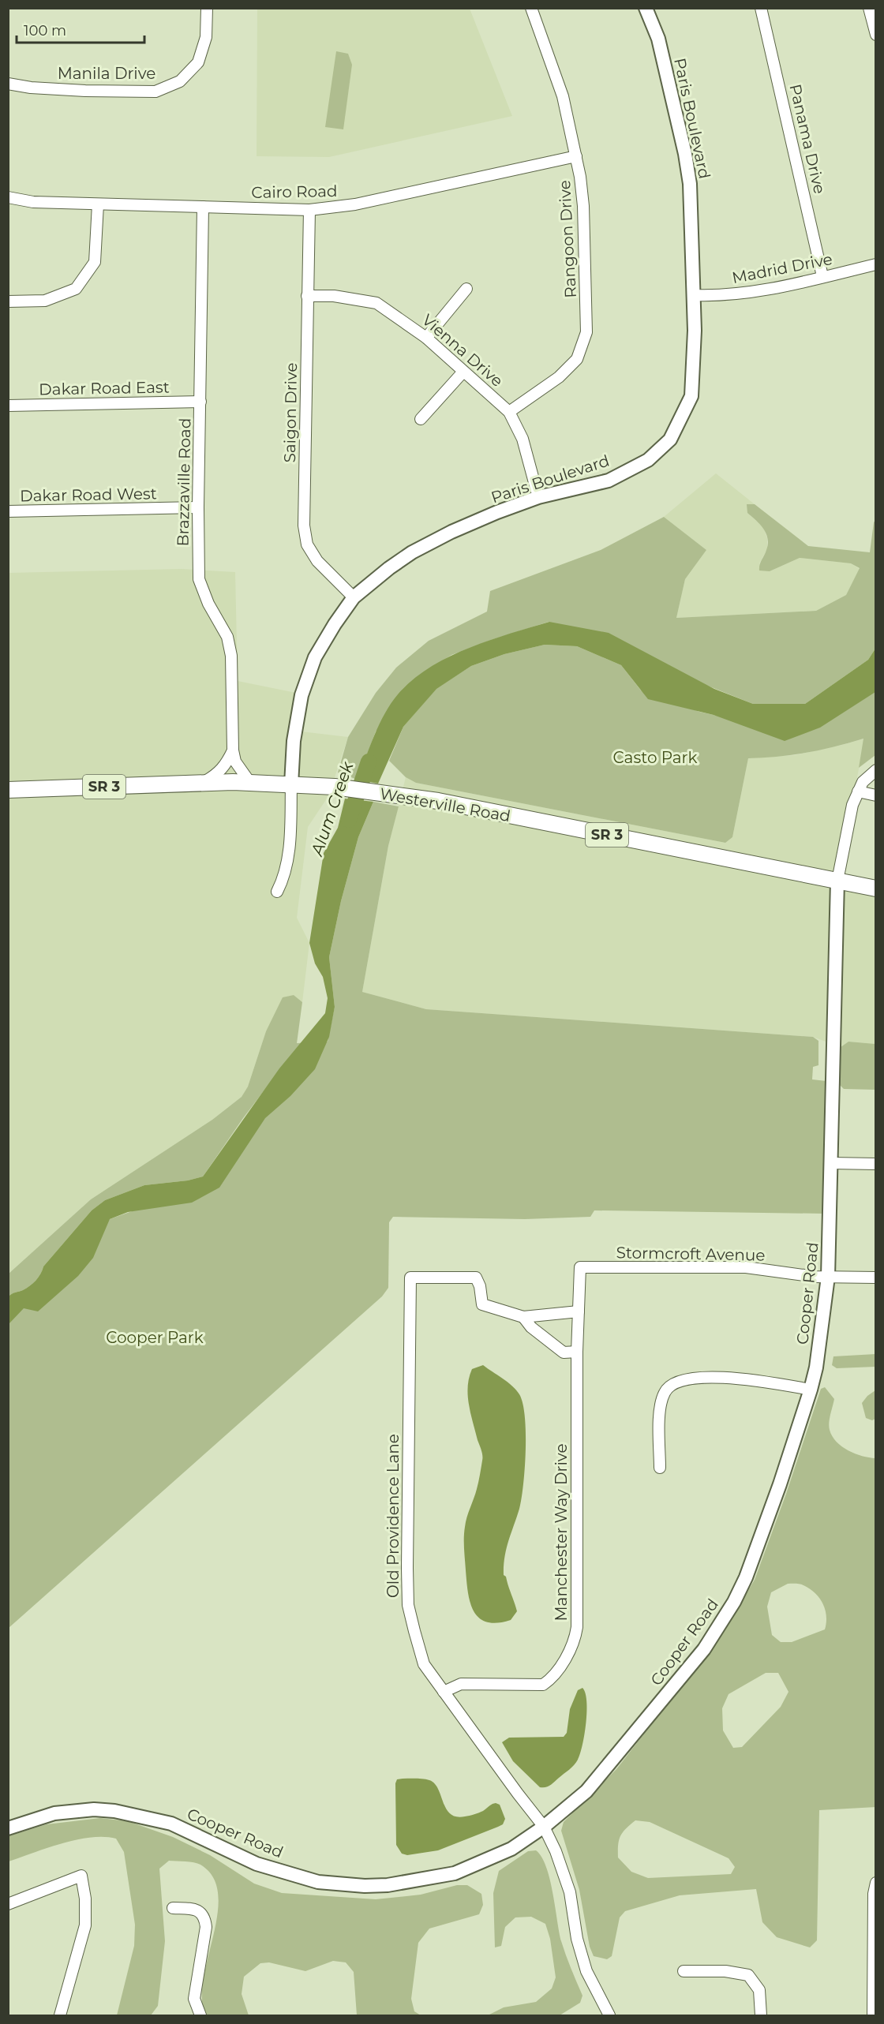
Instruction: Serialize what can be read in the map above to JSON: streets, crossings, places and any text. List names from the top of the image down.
{
  "streets": {
    "main road": ["SR 3", "Westerville Road"],
    "street": [
      "Manila Drive",
      "Paris Boulevard",
      "Panama Drive",
      "Cairo Road",
      "Rangoon Drive",
      "Madrid Drive",
      "Vienna Drive",
      "Dakar Road East",
      "Saigon Drive",
      "Brazzaville Road",
      "Dakar Road West",
      "Stormcroft Avenue",
      "Cooper Road",
      "Old Providence Lane",
      "Manchester Way Drive"
    ]
  },
  "crossings": [
    ["Paris Boulevard", "Madrid Drive"],
    ["Paris Boulevard", "Vienna Drive"],
    ["Paris Boulevard", "Saigon Drive"],
    ["Paris Boulevard", "Westerville Road"],
    ["Panama Drive", "Madrid Drive"],
    ["Cairo Road", "Rangoon Drive"],
    ["Cairo Road", "Saigon Drive"],
    ["Cairo Road", "Brazzaville Road"],
    ["Rangoon Drive", "Vienna Drive"],
    ["Vienna Drive", "Saigon Drive"],
    ["Dakar Road East", "Brazzaville Road"],
    ["Brazzaville Road", "Dakar Road West"],
    ["Brazzaville Road", "Westerville Road"],
    ["Westerville Road", "Cooper Road"],
    ["Stormcroft Avenue", "Cooper Road"],
    ["Stormcroft Avenue", "Manchester Way Drive"],
    ["Cooper Road", "Old Providence Lane"],
    ["Old Providence Lane", "Manchester Way Drive"]
  ],
  "water": ["Alum Creek"],
  "parks": ["Casto Park", "Cooper Park"],
  "scale_bar": "100 m"
}
